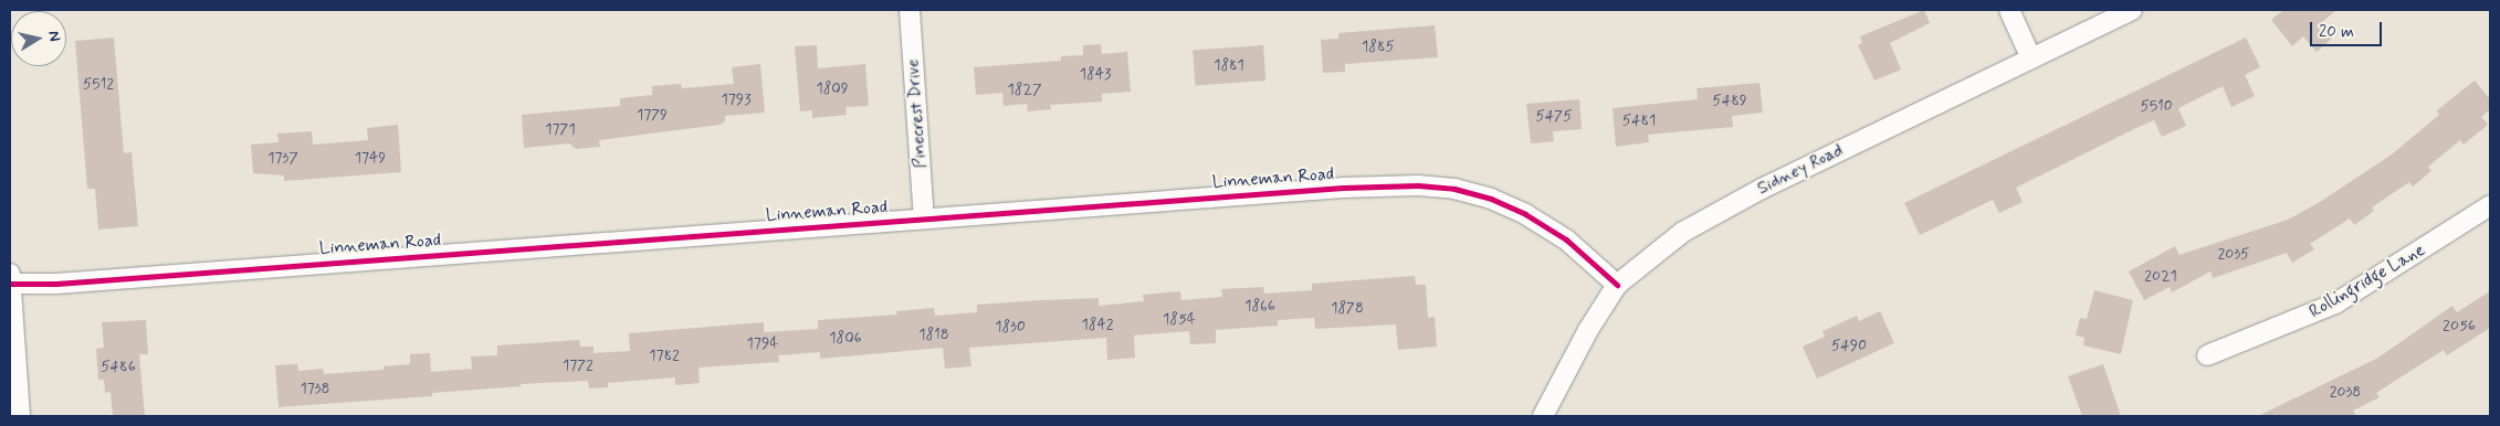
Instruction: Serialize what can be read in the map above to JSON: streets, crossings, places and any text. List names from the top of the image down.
{
  "streets": {
    "street": [
      "Pinecrest Drive",
      "Sidney Road",
      "Linneman Road",
      "Rollingridge Lane"
    ]
  },
  "crossings": [
    ["Pinecrest Drive", "Linneman Road"],
    ["Sidney Road", "Linneman Road"]
  ],
  "house_numbers": [
    "1885",
    "1881",
    "1843",
    "5512",
    "1809",
    "1827",
    "1793",
    "5489",
    "5510",
    "1779",
    "5475",
    "5481",
    "1771",
    "1737",
    "1749",
    "2035",
    "2021",
    "1866",
    "1878",
    "1854",
    "1842",
    "2056",
    "1830",
    "1818",
    "1806",
    "1794",
    "5490",
    "1782",
    "1772",
    "5486",
    "1738",
    "2038"
  ],
  "scale_bar": "20 m",
  "north": "right"
}
